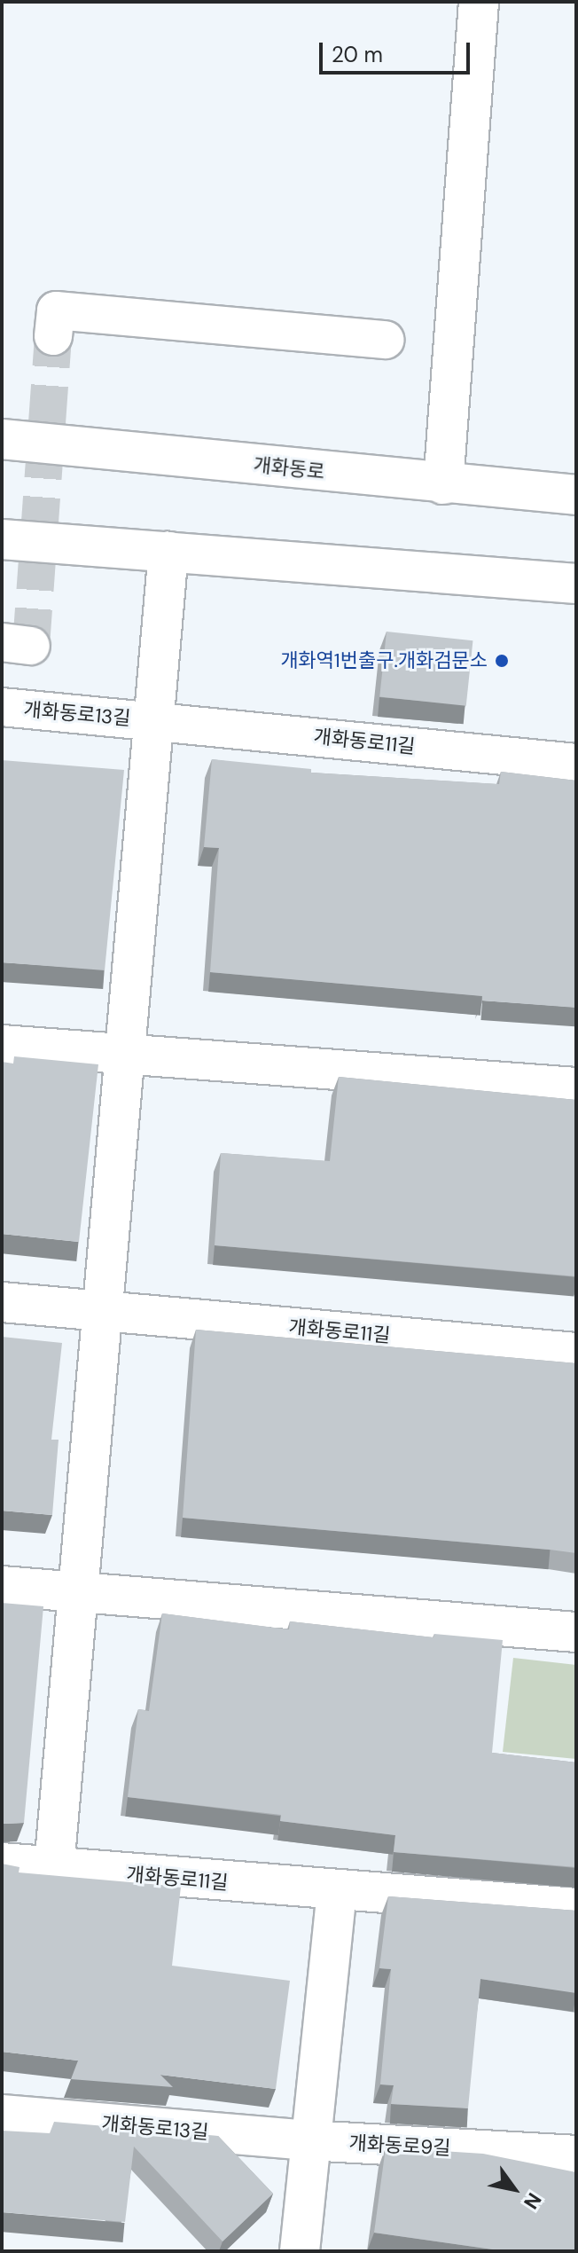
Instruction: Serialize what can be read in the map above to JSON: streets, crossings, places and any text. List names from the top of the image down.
{
  "streets": {
    "street": [
      "개화동로",
      "개화동로13길",
      "개화동로11길",
      "개화동로9길"
    ]
  },
  "crossings": [
    ["개화동로13길", "개화동로11길"],
    ["개화동로13길", "개화동로9길"]
  ],
  "places": ["개화역1번출구.개화검문소"],
  "scale_bar": "20 m",
  "north": "bottom right"
}
